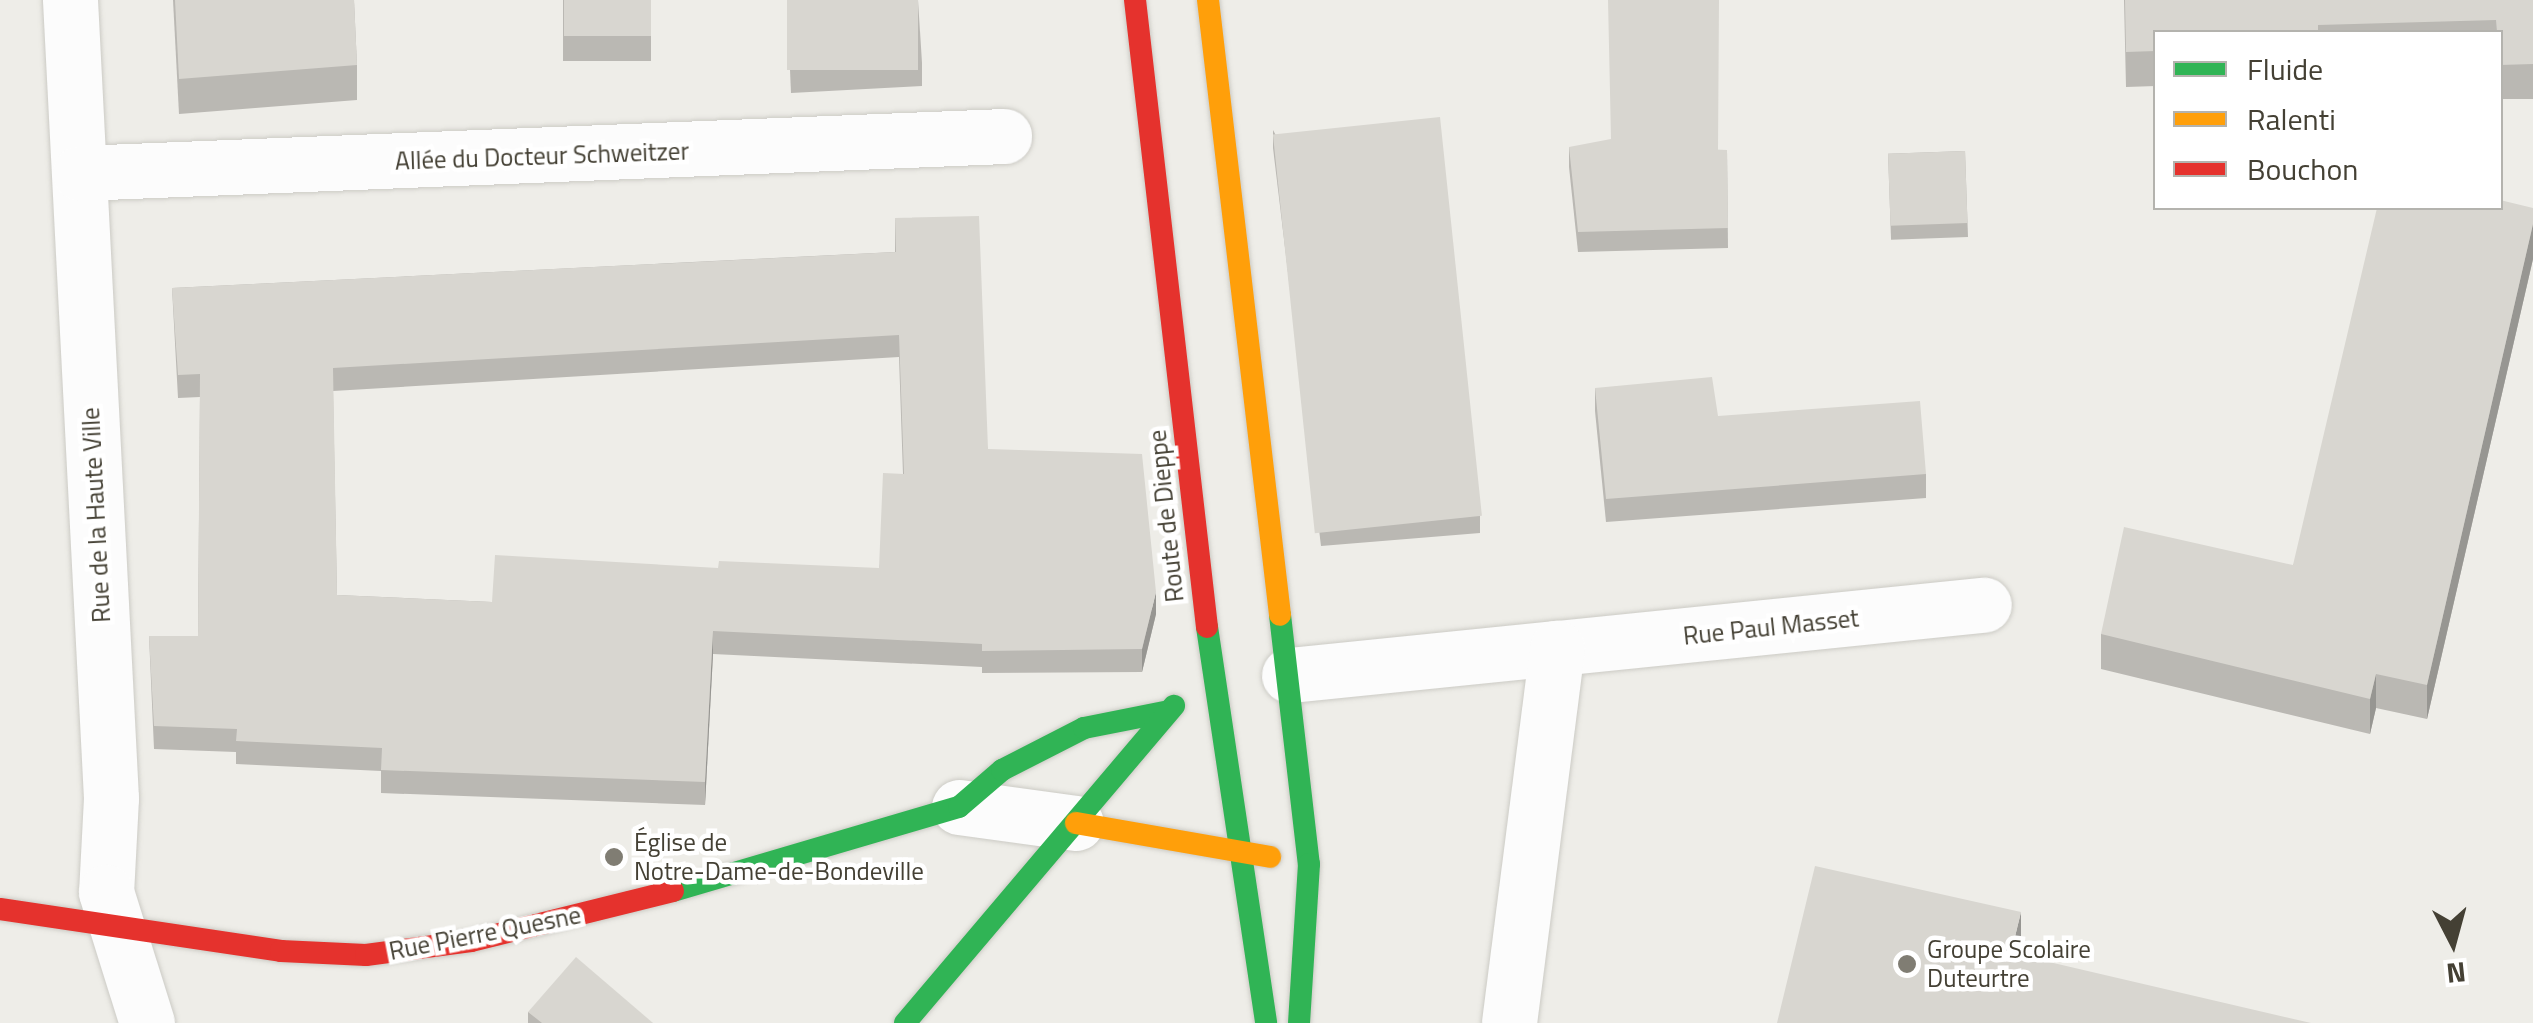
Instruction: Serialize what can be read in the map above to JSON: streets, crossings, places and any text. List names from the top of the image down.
{
  "streets": {
    "main road": ["Route de Dieppe", "Rue Pierre Quesne"],
    "street": ["Allée du Docteur Schweitzer", "Rue de la Haute Ville", "Rue Paul Masset"]
  },
  "crossings": [
    ["Allée du Docteur Schweitzer", "Rue de la Haute Ville"],
    ["Rue de la Haute Ville", "Rue Pierre Quesne"]
  ],
  "places": ["Église de Notre-Dame-de-Bondeville", "Groupe Scolaire Duteurtre"],
  "legend": ["Fluide", "Ralenti", "Bouchon"],
  "north": "bottom"
}
